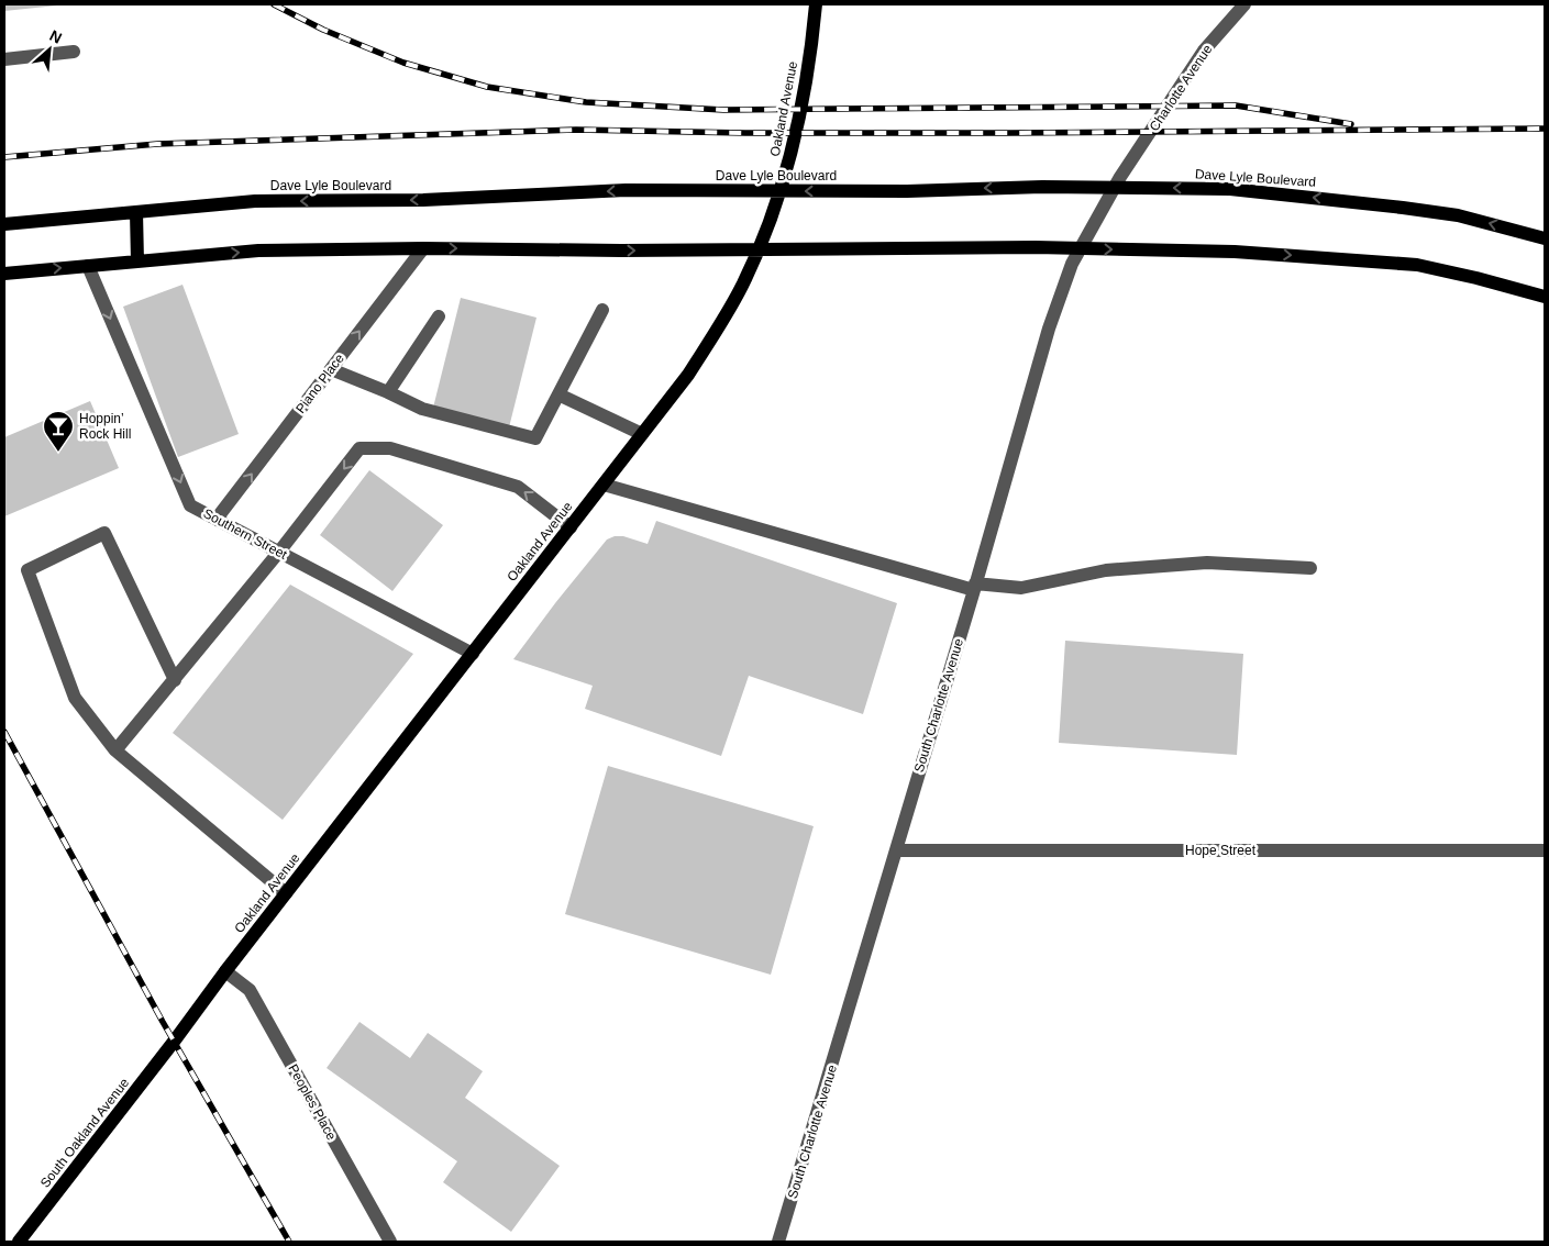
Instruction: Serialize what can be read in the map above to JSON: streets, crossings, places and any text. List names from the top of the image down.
{
  "streets": {
    "main road": ["Oakland Avenue", "Dave Lyle Boulevard", "South Oakland Avenue"],
    "street": [
      "Charlotte Avenue",
      "Piano Place",
      "Southern Street",
      "South Charlotte Avenue",
      "Hope Street",
      "Peoples Place"
    ]
  },
  "crossings": [
    ["Charlotte Avenue", "South Charlotte Avenue"],
    ["Oakland Avenue", "Southern Street"],
    ["Oakland Avenue", "Peoples Place"],
    ["Oakland Avenue", "South Oakland Avenue"],
    ["Piano Place", "Southern Street"],
    ["South Charlotte Avenue", "Hope Street"]
  ],
  "one_way": ["Southern Street"],
  "places": {
    "bar": ["Hoppin’ Rock Hill"]
  },
  "north": "top right"
}
